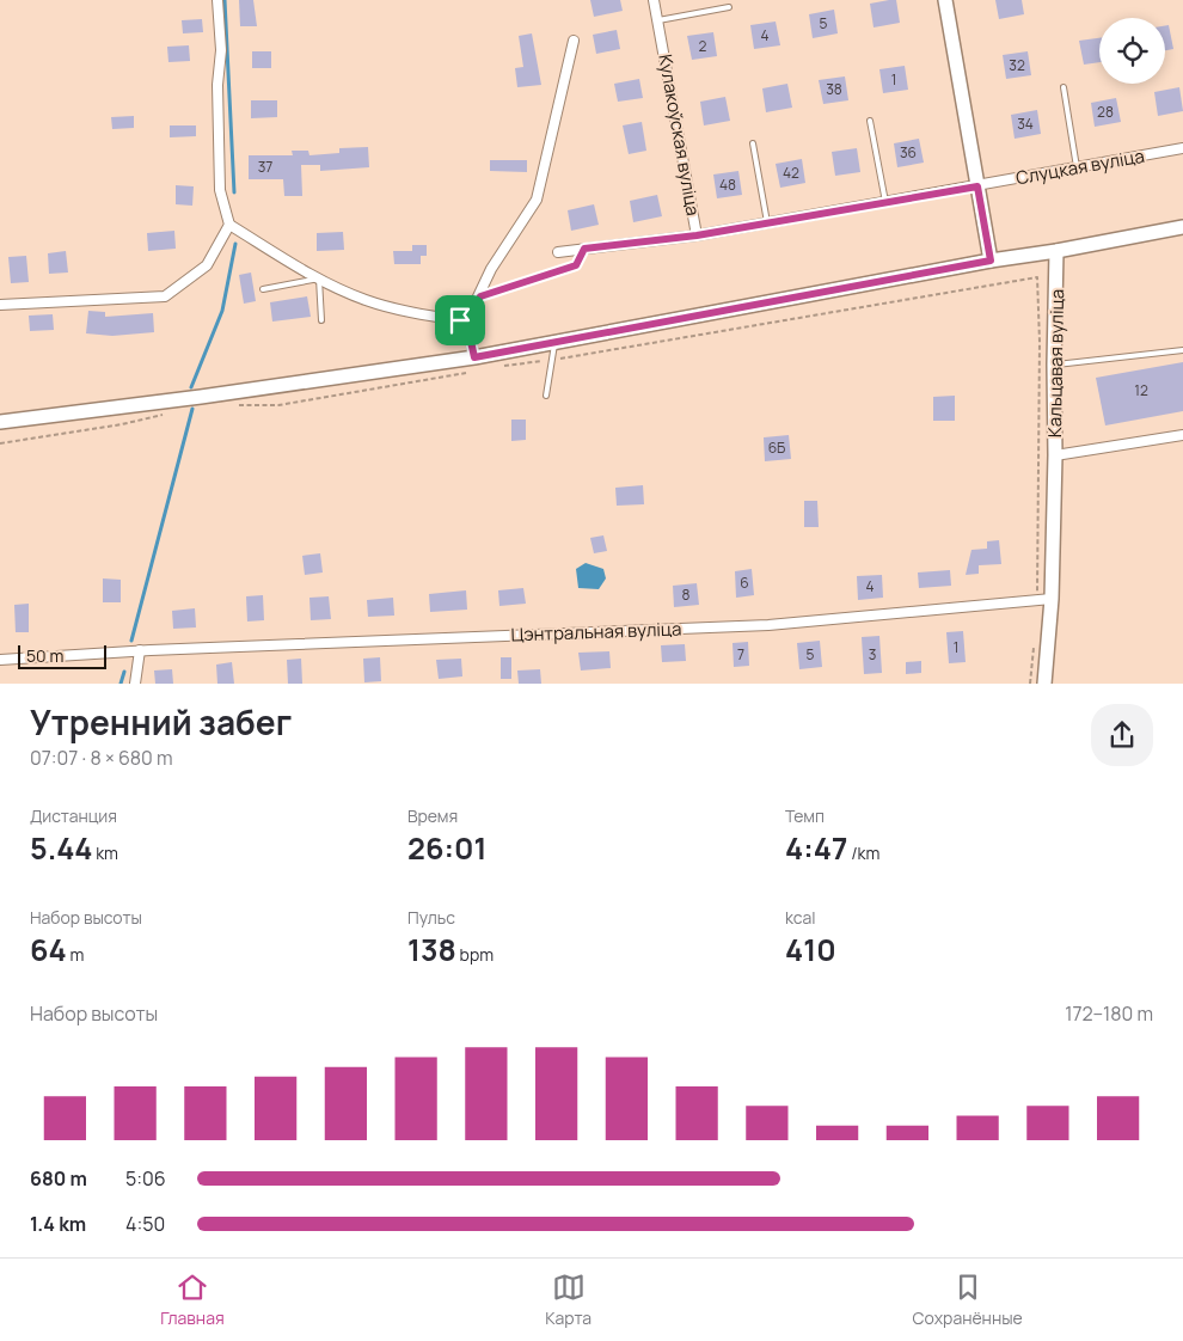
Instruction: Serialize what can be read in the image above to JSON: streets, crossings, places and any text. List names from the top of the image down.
{
  "streets": {
    "main road": ["Кальцавая вуліца"],
    "street": ["Кулакоўская вуліца", "Слуцкая вуліца", "Цэнтральная вуліца"]
  },
  "crossings": [
    ["Кулакоўская вуліца", "Слуцкая вуліца"]
  ],
  "house_numbers": [
    "5",
    "4",
    "2",
    "32",
    "1",
    "38",
    "28",
    "34",
    "36",
    "37",
    "42",
    "48",
    "12",
    "6Б",
    "6",
    "4",
    "8",
    "1",
    "7",
    "5",
    "3"
  ],
  "scale_bar": "50 m",
  "page": {
    "scale": "50 m",
    "heading": ["Утренний забег", "07:07 · 8 × 680 m"],
    "stats": [
      ["Дистанция", "5.44 km"],
      ["Время", "26:01"],
      ["Темп", "4:47 /km"],
      ["Набор высоты", "64 m"],
      ["Пульс", "138 bpm"],
      ["kcal", "410"]
    ],
    "chart": ["Набор высоты", "172–180 m"],
    "list": [
      {
        "name": "680 m",
        "note": "5:06"
      },
      {
        "name": "1.4 km",
        "note": "4:50"
      }
    ],
    "tabs": ["Главная", "Карта", "Сохранённые"]
  }
}
